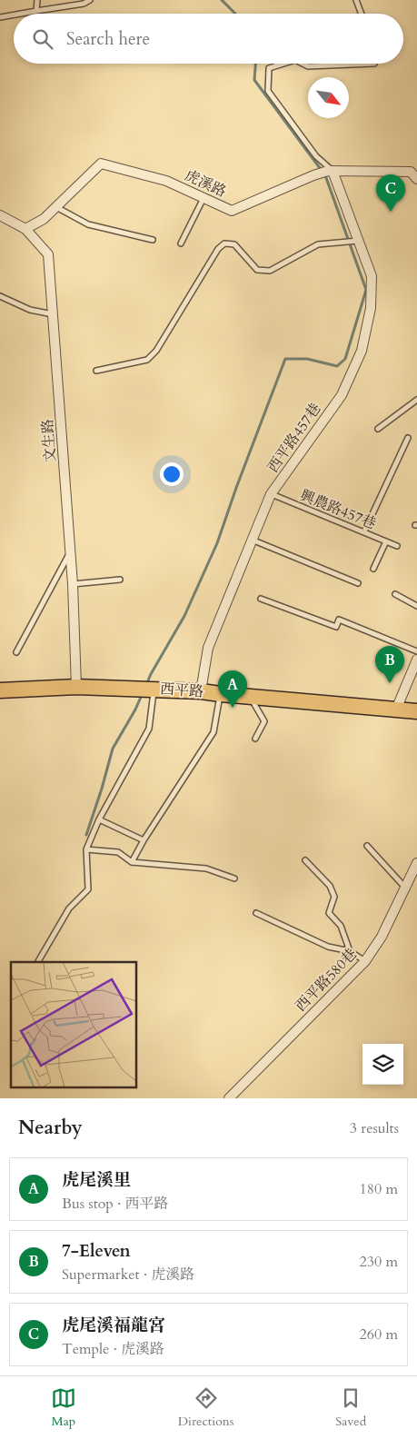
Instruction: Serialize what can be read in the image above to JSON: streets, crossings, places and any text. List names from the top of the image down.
{
  "streets": {
    "main road": ["西平路"],
    "street": [
      "虎溪路",
      "西平路457巷",
      "文生路",
      "西平路580巷"
    ],
    "lane": ["興農路457巷"]
  },
  "crossings": [
    ["虎溪路", "西平路457巷"],
    ["虎溪路", "文生路"],
    ["西平路457巷", "興農路457巷"],
    ["西平路457巷", "西平路"],
    ["文生路", "西平路"]
  ],
  "north": "bottom right",
  "page": {
    "search": "Search here",
    "pins": ["C", "B", "A"],
    "heading": ["Nearby", "3 results"],
    "list": [
      {
        "mark": "A",
        "name": "虎尾溪里",
        "note": "Bus stop · 西平路",
        "value": "180 m"
      },
      {
        "mark": "B",
        "name": "7-Eleven",
        "note": "Supermarket · 虎溪路",
        "value": "230 m"
      },
      {
        "mark": "C",
        "name": "虎尾溪福龍宮",
        "note": "Temple · 虎溪路",
        "value": "260 m"
      }
    ],
    "nav": ["Map", "Directions", "Saved"]
  }
}
